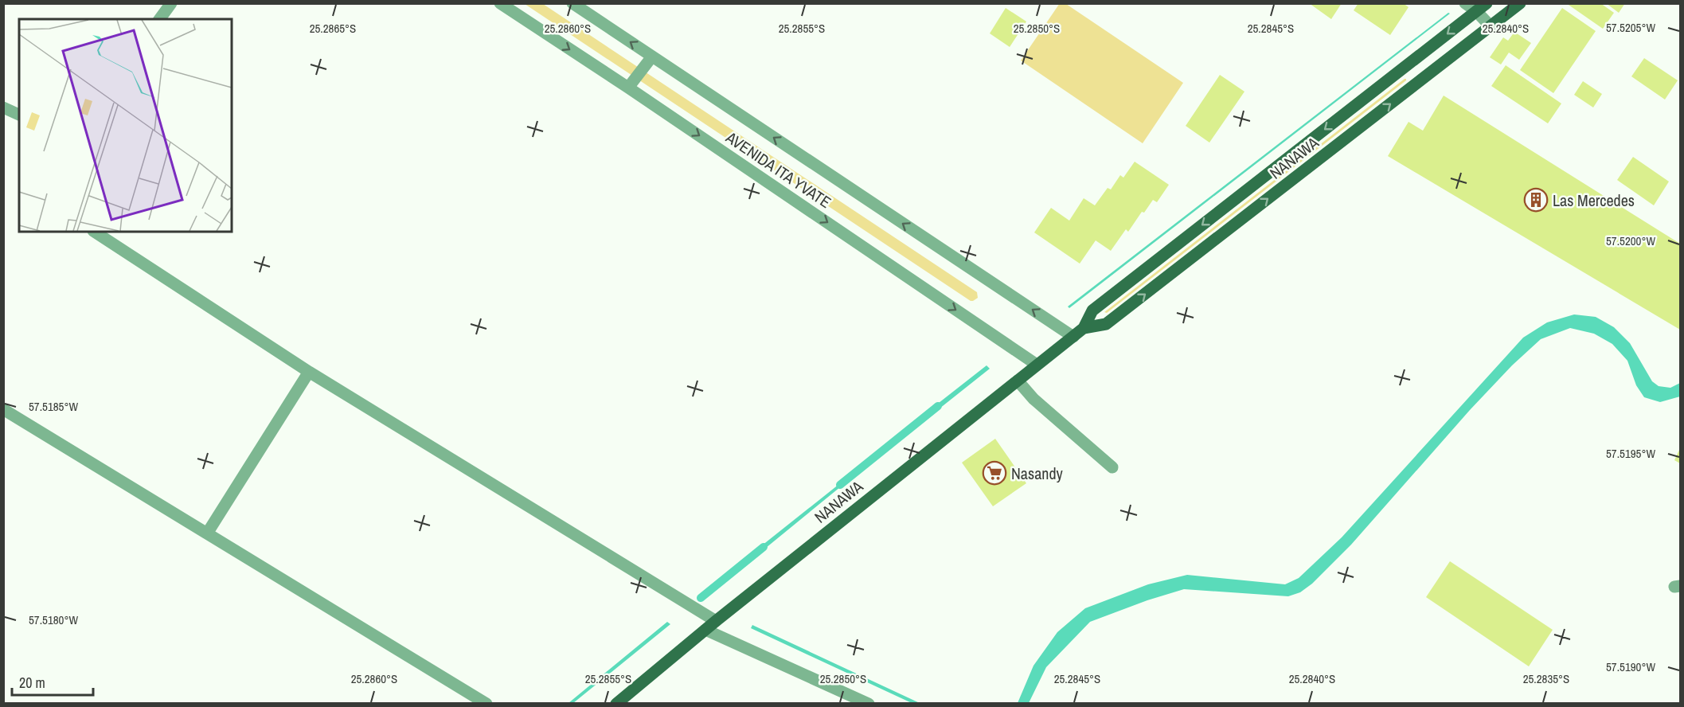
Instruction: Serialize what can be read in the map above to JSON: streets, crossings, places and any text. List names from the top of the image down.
{
  "streets": {
    "main road": ["NANAWA"],
    "street": ["AVENIDA ITA YVATE"]
  },
  "crossings": [
    ["NANAWA", "AVENIDA ITA YVATE"]
  ],
  "places": {
    "building": ["Las Mercedes"],
    "supermarket": ["Nasandy"]
  },
  "scale_bar": "20 m",
  "coordinates": [
    "57.5205°W",
    "25.2865°S",
    "25.2860°S",
    "25.2855°S",
    "25.2850°S",
    "25.2845°S",
    "25.2840°S",
    "57.5200°W",
    "57.5185°W",
    "57.5195°W",
    "57.5180°W",
    "57.5190°W",
    "25.2835°S"
  ]
}
